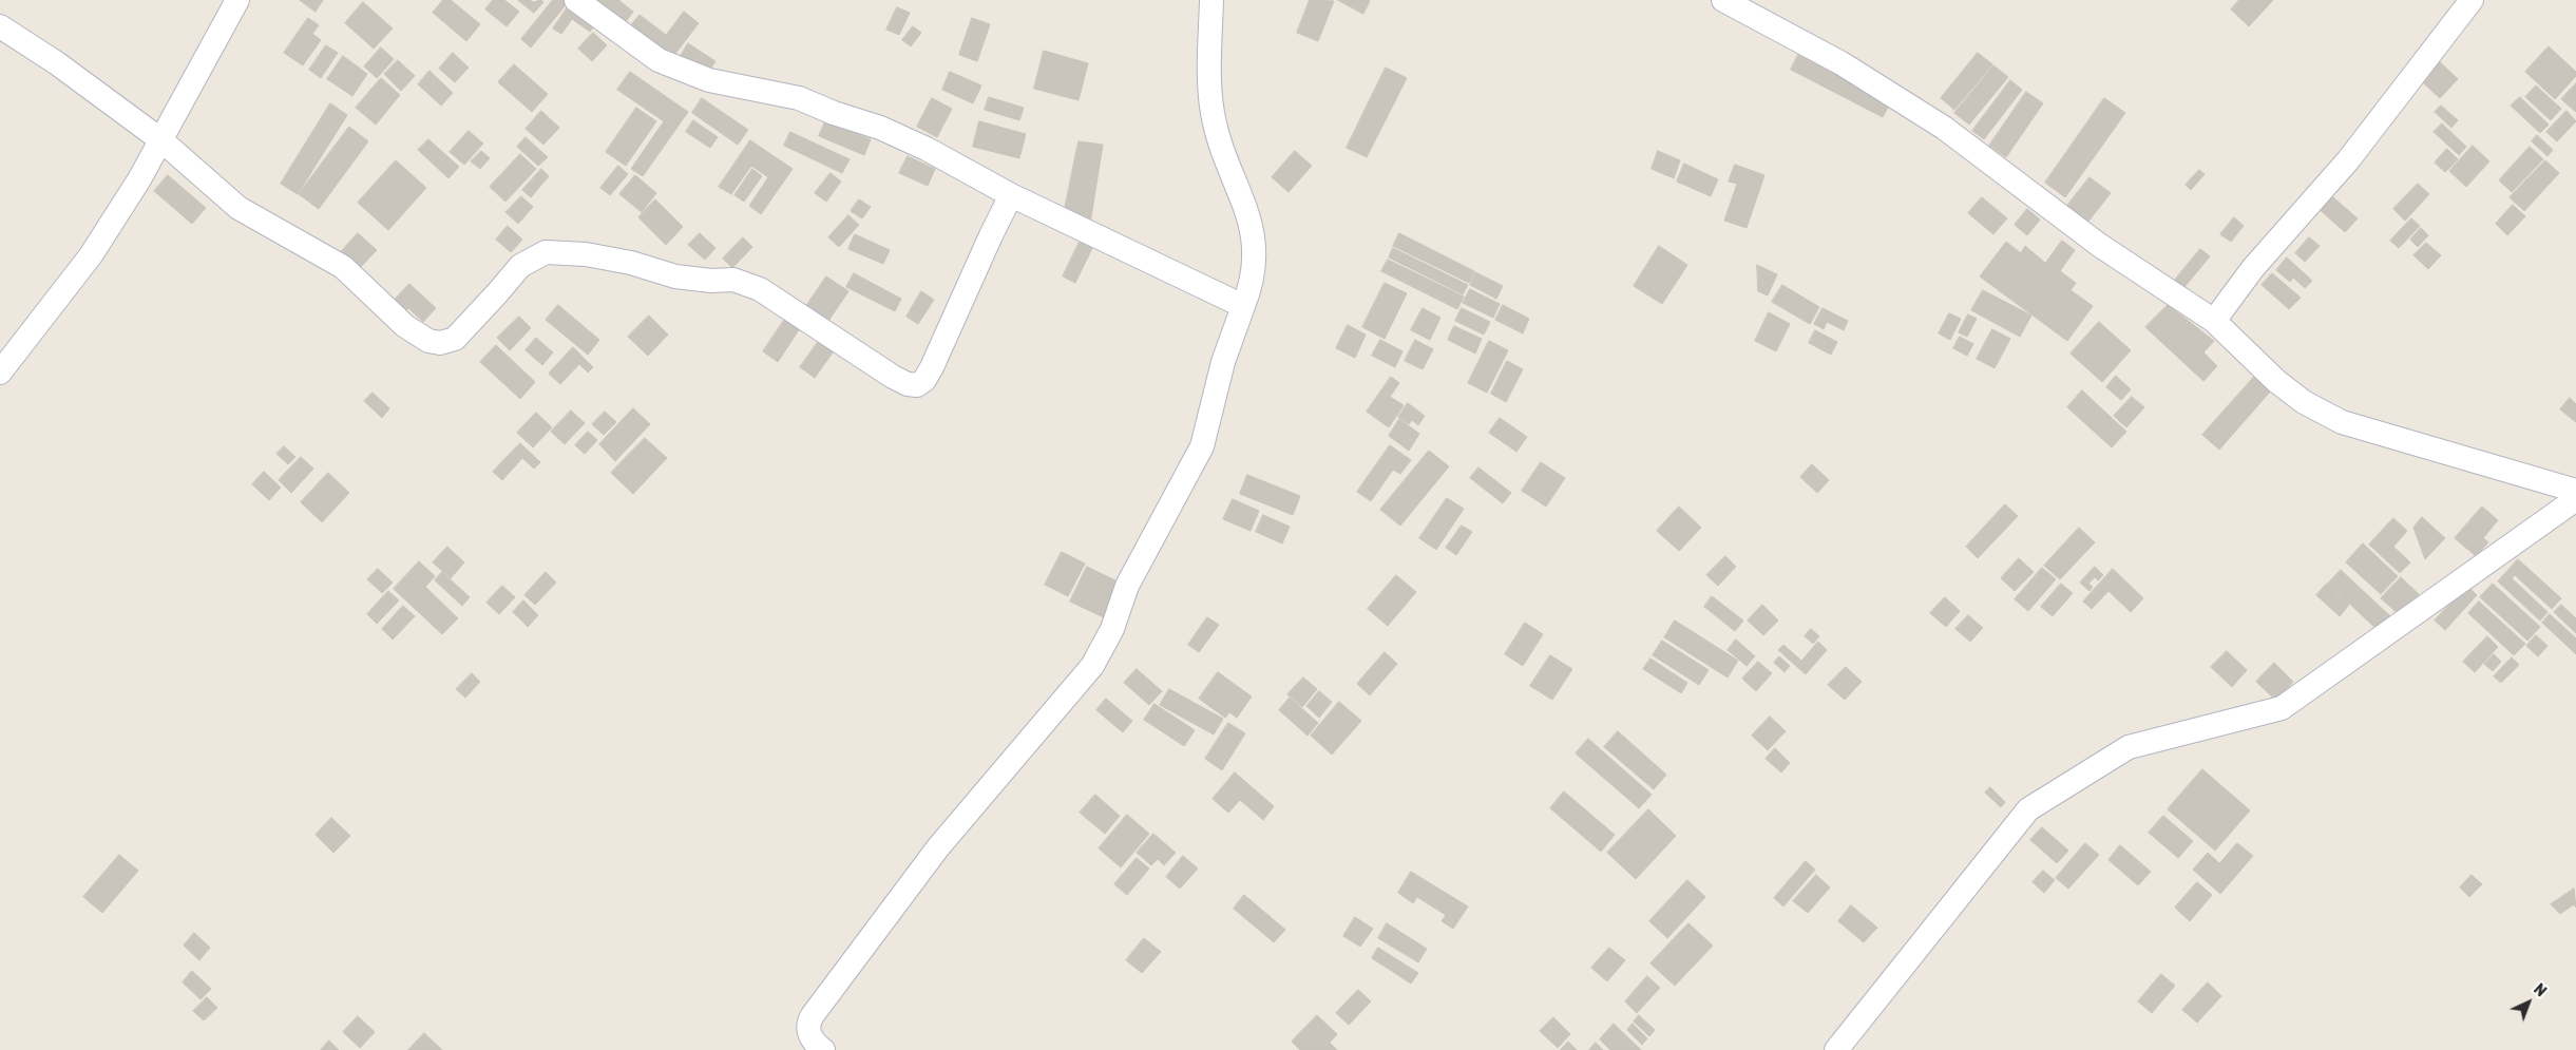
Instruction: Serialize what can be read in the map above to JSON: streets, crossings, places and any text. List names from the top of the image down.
{
  "north": "top right"
}
